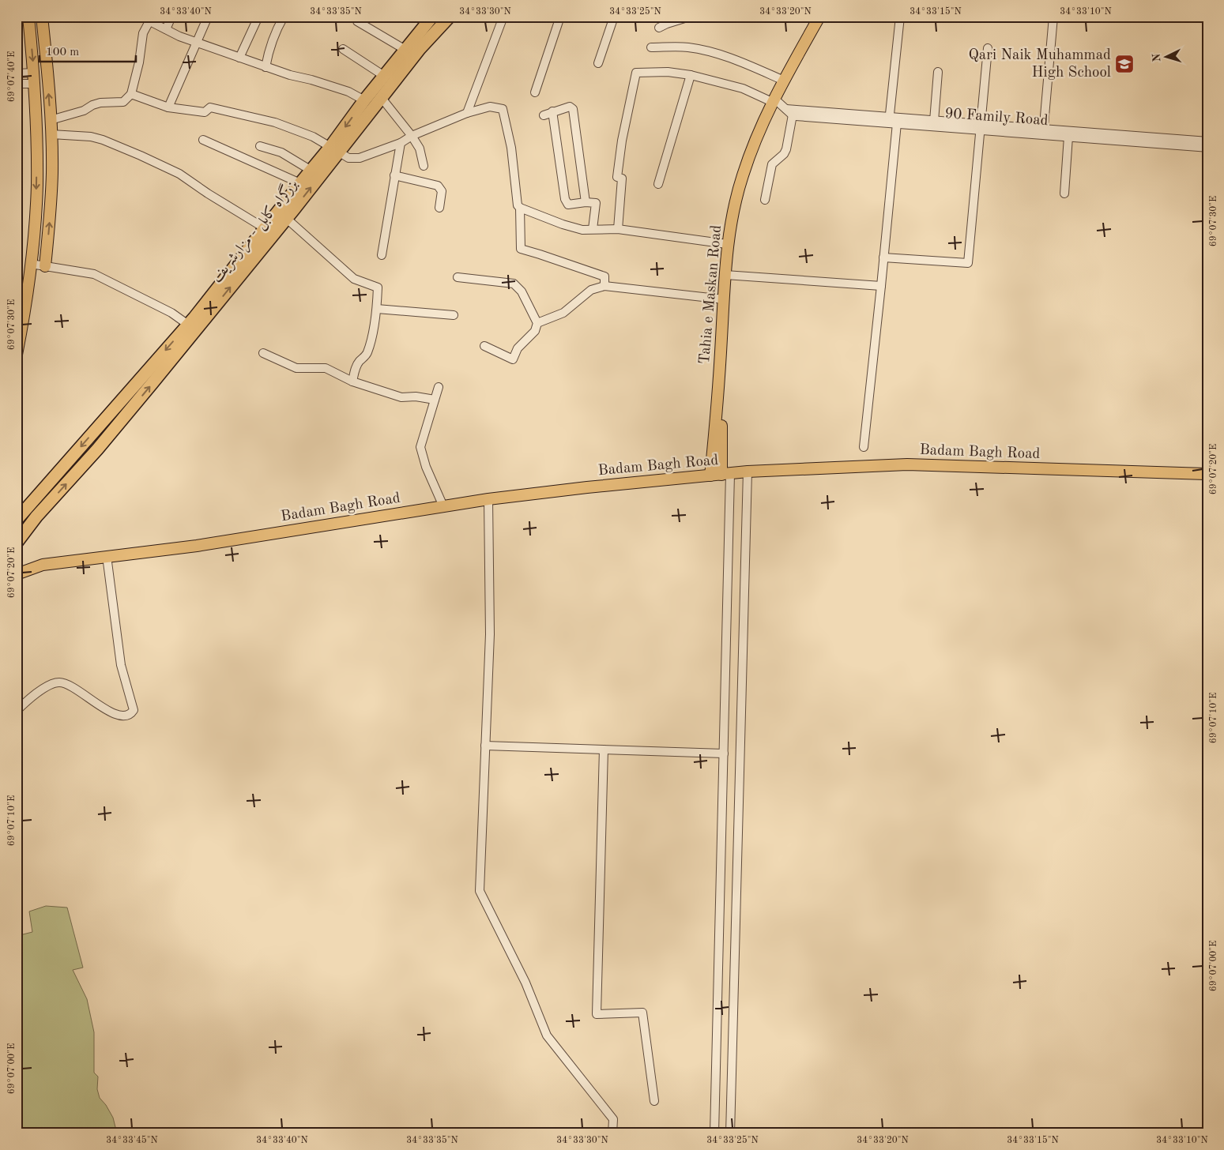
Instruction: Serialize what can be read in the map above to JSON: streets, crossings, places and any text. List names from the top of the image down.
{
  "streets": {
    "highway": ["بزرگراه کابل - مزارشریف"],
    "main road": ["Tahia e Maskan Road", "Badam Bagh Road"],
    "street": ["90 Family Road"]
  },
  "crossings": [
    ["90 Family Road", "Tahia e Maskan Road"],
    ["Tahia e Maskan Road", "Badam Bagh Road"]
  ],
  "places": {
    "school or university": ["Qari Naik Muhammad High School"]
  },
  "scale_bar": "100 m",
  "north": "left",
  "coordinates": [
    "34°33'40\"N",
    "34°33'35\"N",
    "34°33'30\"N",
    "34°33'25\"N",
    "34°33'20\"N",
    "34°33'15\"N",
    "34°33'10\"N",
    "69°07'40\"E",
    "69°07'30\"E",
    "69°07'20\"E",
    "69°07'10\"E",
    "69°07'00\"E",
    "34°33'45\"N"
  ]
}
